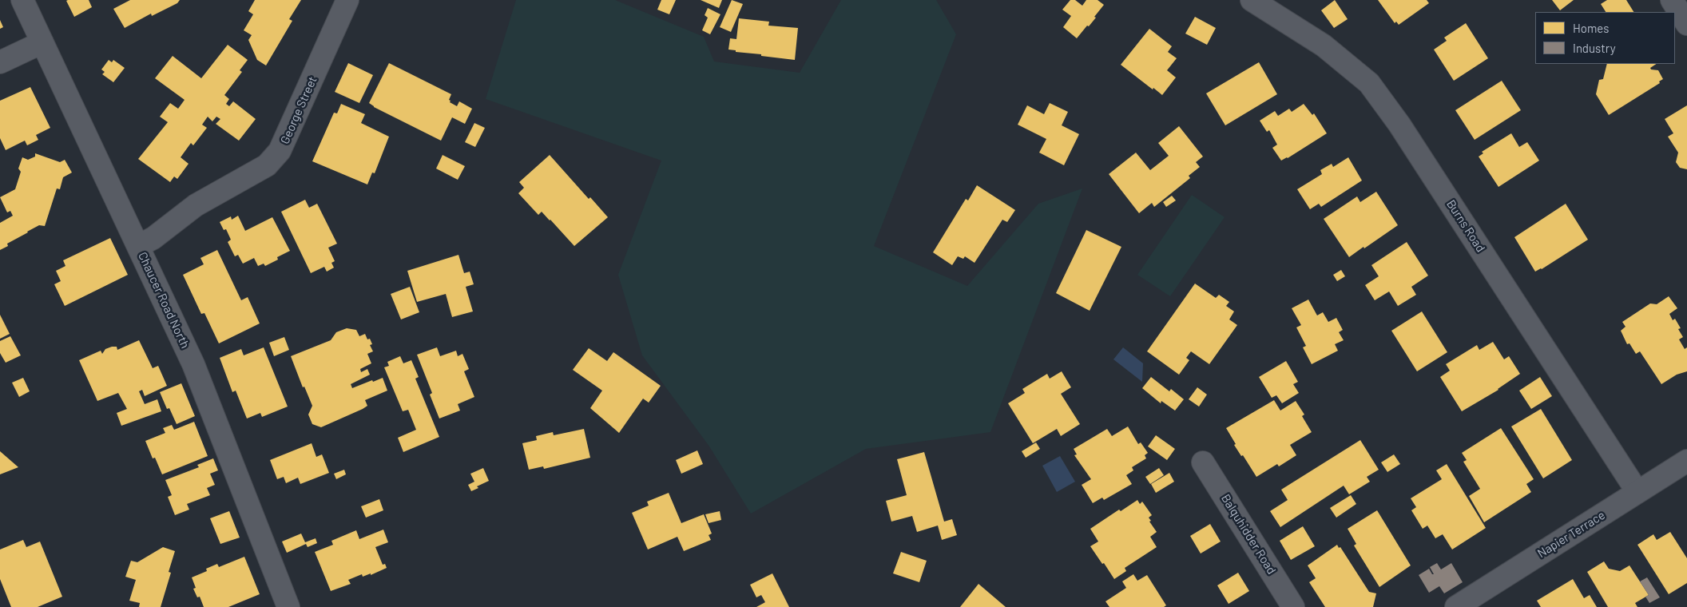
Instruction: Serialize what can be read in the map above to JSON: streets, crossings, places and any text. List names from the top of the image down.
{
  "streets": {
    "street": [
      "George Street",
      "Burns Road",
      "Chaucer Road North",
      "Balquhidder Road",
      "Napier Terrace"
    ]
  },
  "crossings": [
    ["George Street", "Chaucer Road North"],
    ["Burns Road", "Napier Terrace"]
  ],
  "legend": ["Homes", "Industry"]
}
